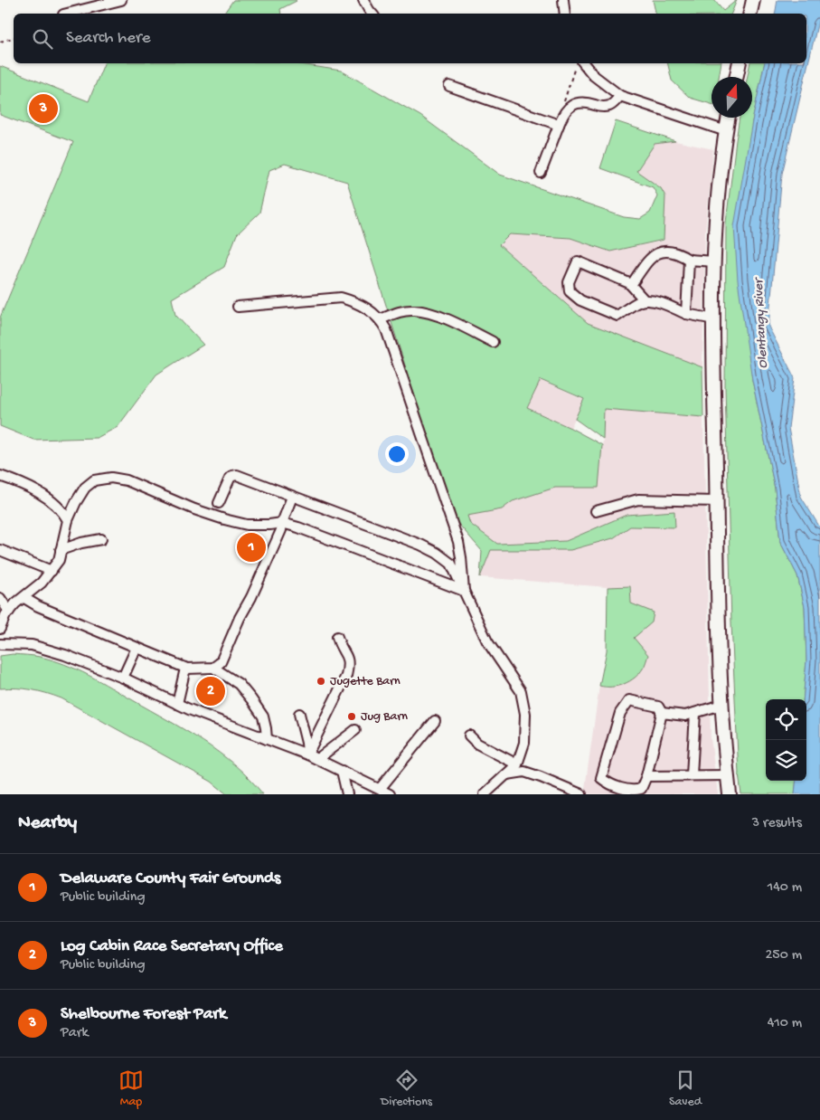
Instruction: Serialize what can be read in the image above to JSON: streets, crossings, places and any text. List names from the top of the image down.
{
  "water": ["Olentangy River"],
  "places": ["Jugette Barn", "Jug Barn"],
  "north": "top",
  "page": {
    "search": "Search here",
    "pins": ["3", "1", "2"],
    "heading": ["Nearby", "3 results"],
    "list": [
      {
        "mark": "1",
        "name": "Delaware County Fair Grounds",
        "note": "Public building",
        "value": "140 m"
      },
      {
        "mark": "2",
        "name": "Log Cabin Race Secretary Office",
        "note": "Public building",
        "value": "250 m"
      },
      {
        "mark": "3",
        "name": "Shelbourne Forest Park",
        "note": "Park",
        "value": "410 m"
      }
    ],
    "nav": ["Map", "Directions", "Saved"]
  }
}
